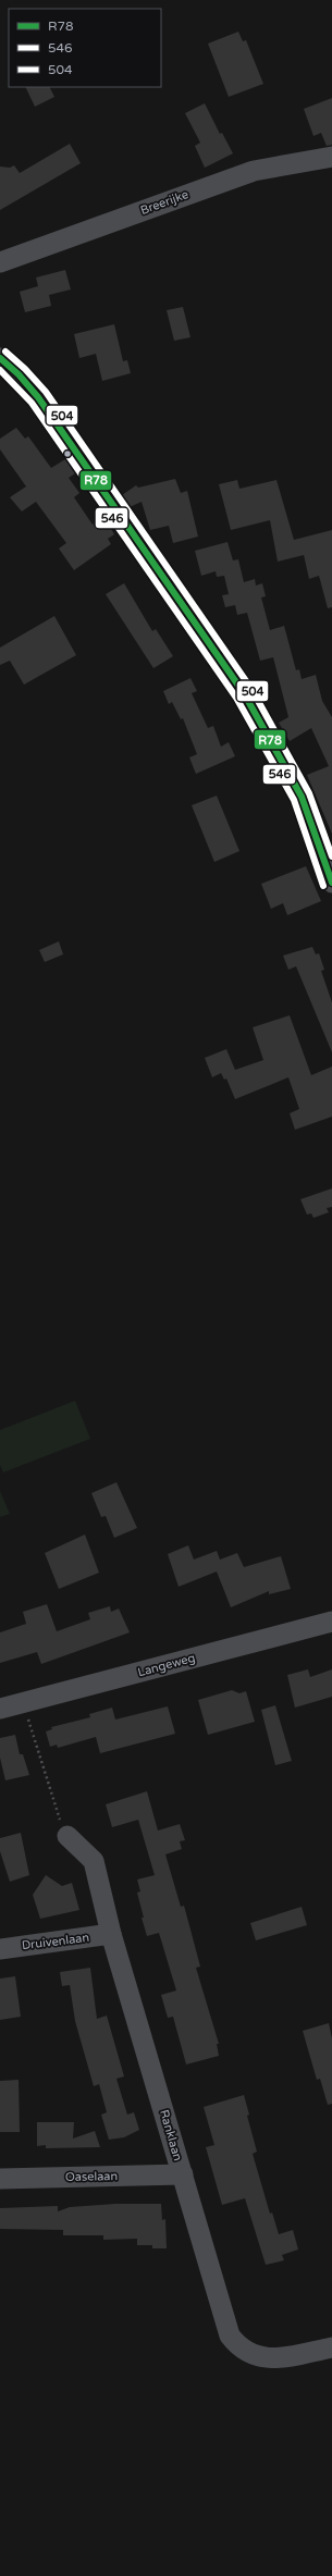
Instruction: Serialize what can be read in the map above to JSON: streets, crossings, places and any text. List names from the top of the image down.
{
  "streets": {
    "street": [
      "Breerijke",
      "Langeweg",
      "Druivenlaan",
      "Ranklaan",
      "Oaselaan"
    ]
  },
  "crossings": [
    ["Druivenlaan", "Ranklaan"],
    ["Ranklaan", "Oaselaan"]
  ],
  "lines": ["transit line 504", "transit line R78", "transit line 546"],
  "legend": ["R78", "546", "504"]
}
